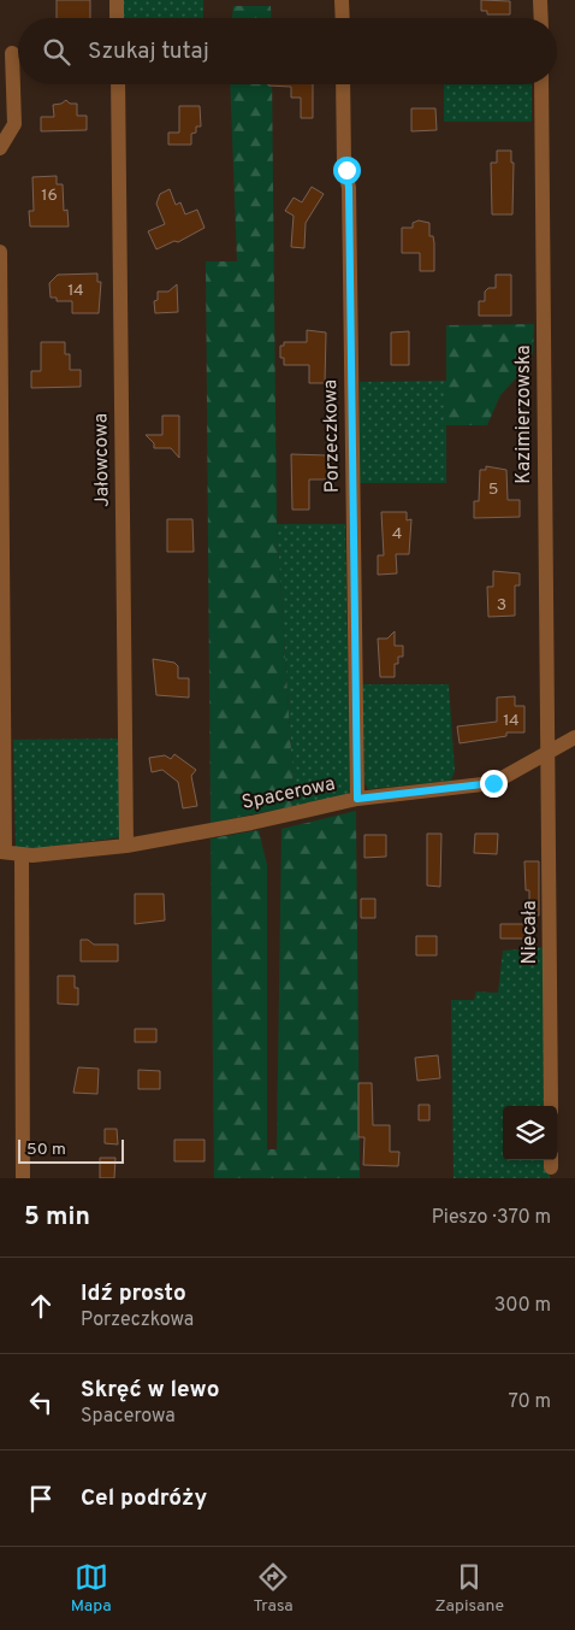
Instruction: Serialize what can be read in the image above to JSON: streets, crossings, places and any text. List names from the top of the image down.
{
  "streets": {
    "street": [
      "Kazimierzowska",
      "Porzeczkowa",
      "Jałowcowa",
      "Spacerowa",
      "Niecała"
    ]
  },
  "crossings": [
    ["Kazimierzowska", "Spacerowa"],
    ["Kazimierzowska", "Niecała"],
    ["Porzeczkowa", "Spacerowa"],
    ["Jałowcowa", "Spacerowa"],
    ["Spacerowa", "Niecała"]
  ],
  "house_numbers": [
    "16",
    "14",
    "5",
    "4",
    "3",
    "14"
  ],
  "scale_bar": "50 m",
  "page": {
    "search": "Szukaj tutaj",
    "scale": "50 m",
    "heading": ["5 min", "Pieszo · 370 m"],
    "list": [
      ["Idź prosto", "Porzeczkowa", "300 m"],
      ["Skręć w lewo", "Spacerowa", "70 m"],
      "Cel podróży"
    ],
    "nav": ["Mapa", "Trasa", "Zapisane"]
  }
}
